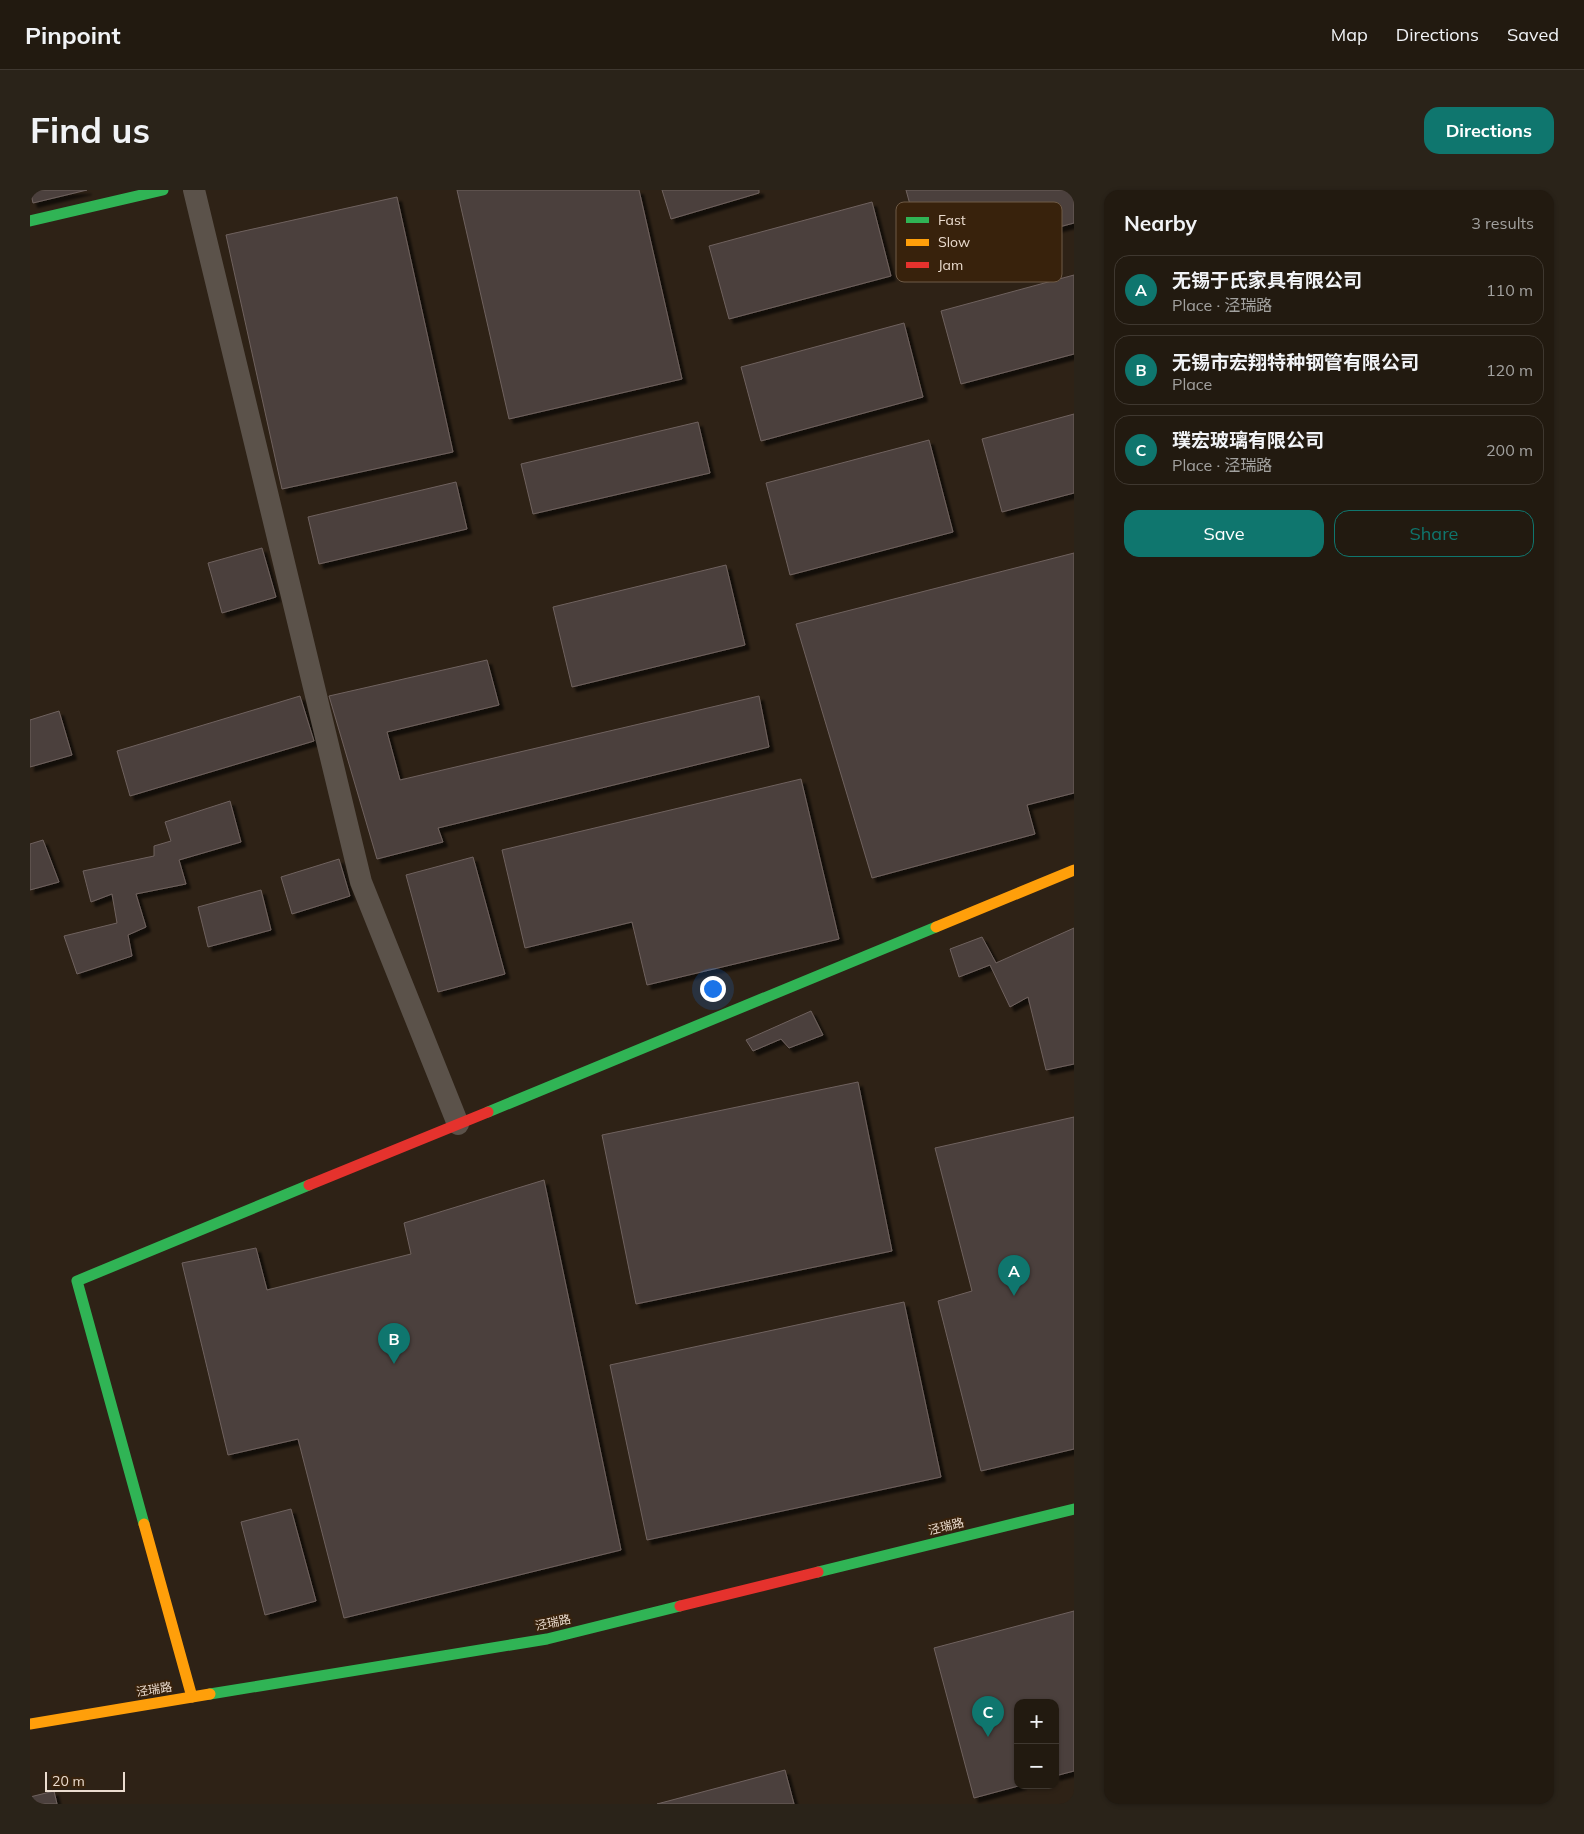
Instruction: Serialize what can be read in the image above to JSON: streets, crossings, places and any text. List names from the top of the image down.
{
  "streets": {
    "street": ["泾瑞路"]
  },
  "legend": ["Fast", "Slow", "Jam"],
  "scale_bar": "20 m",
  "page": {
    "header": "Pinpoint",
    "nav": ["Map", "Directions", "Saved"],
    "buttons": [
      "Directions",
      ["Save", "Share"]
    ],
    "title": "Find us",
    "heading": ["Nearby", "3 results"],
    "list": [
      {
        "mark": "A",
        "name": "无锡于氏家具有限公司",
        "note": "Place · 泾瑞路",
        "value": "110 m"
      },
      {
        "mark": "B",
        "name": "无锡市宏翔特种钢管有限公司",
        "note": "Place",
        "value": "120 m"
      },
      {
        "mark": "C",
        "name": "璞宏玻璃有限公司",
        "note": "Place · 泾瑞路",
        "value": "200 m"
      }
    ],
    "pins": ["A", "B", "C"],
    "map_buttons": ["+", "−"],
    "scale": "20 m"
  }
}
